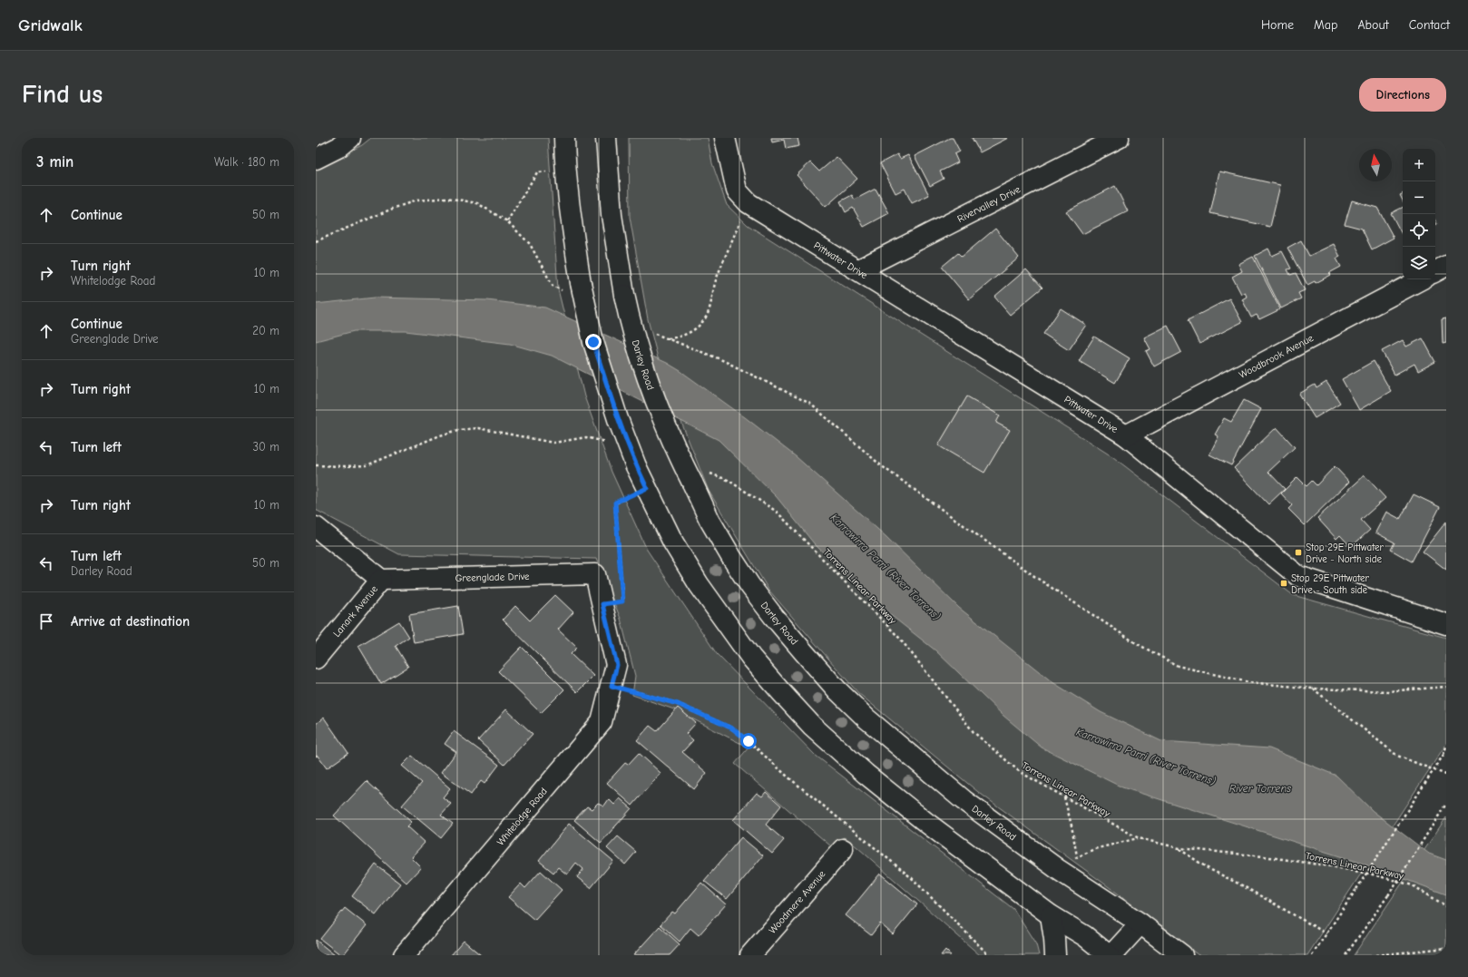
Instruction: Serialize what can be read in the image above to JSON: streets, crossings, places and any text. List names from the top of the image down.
{
  "streets": {
    "street": [
      "Rivervalley Drive",
      "Pittwater Drive",
      "Woodbrook Avenue",
      "Darley Road",
      "Greenglade Drive",
      "Lanark Avenue",
      "Whitelodge Road",
      "Woodmere Avenue"
    ],
    "path": ["Torrens Linear Parkway"]
  },
  "crossings": [
    ["Rivervalley Drive", "Pittwater Drive"],
    ["Pittwater Drive", "Woodbrook Avenue"],
    ["Greenglade Drive", "Lanark Avenue"],
    ["Greenglade Drive", "Whitelodge Road"]
  ],
  "water": ["Karrawirra Parri (River Torrens)", "River Torrens"],
  "places": {
    "transit": ["Stop 29E Pittwater Drive - North side", "Stop 29E Pittwater Drive - South side"]
  },
  "north": "top",
  "page": {
    "header": "Gridwalk",
    "nav": [
      "Home",
      "Map",
      "About",
      "Contact"
    ],
    "buttons": "Directions",
    "title": "Find us",
    "heading": ["3 min", "Walk · 180 m"],
    "map_buttons": ["+", "−"],
    "list": [
      ["Continue", "50 m"],
      ["Turn right", "Whitelodge Road", "10 m"],
      ["Continue", "Greenglade Drive", "20 m"],
      ["Turn right", "10 m"],
      ["Turn left", "30 m"],
      ["Turn right", "10 m"],
      ["Turn left", "Darley Road", "50 m"],
      "Arrive at destination"
    ]
  }
}
